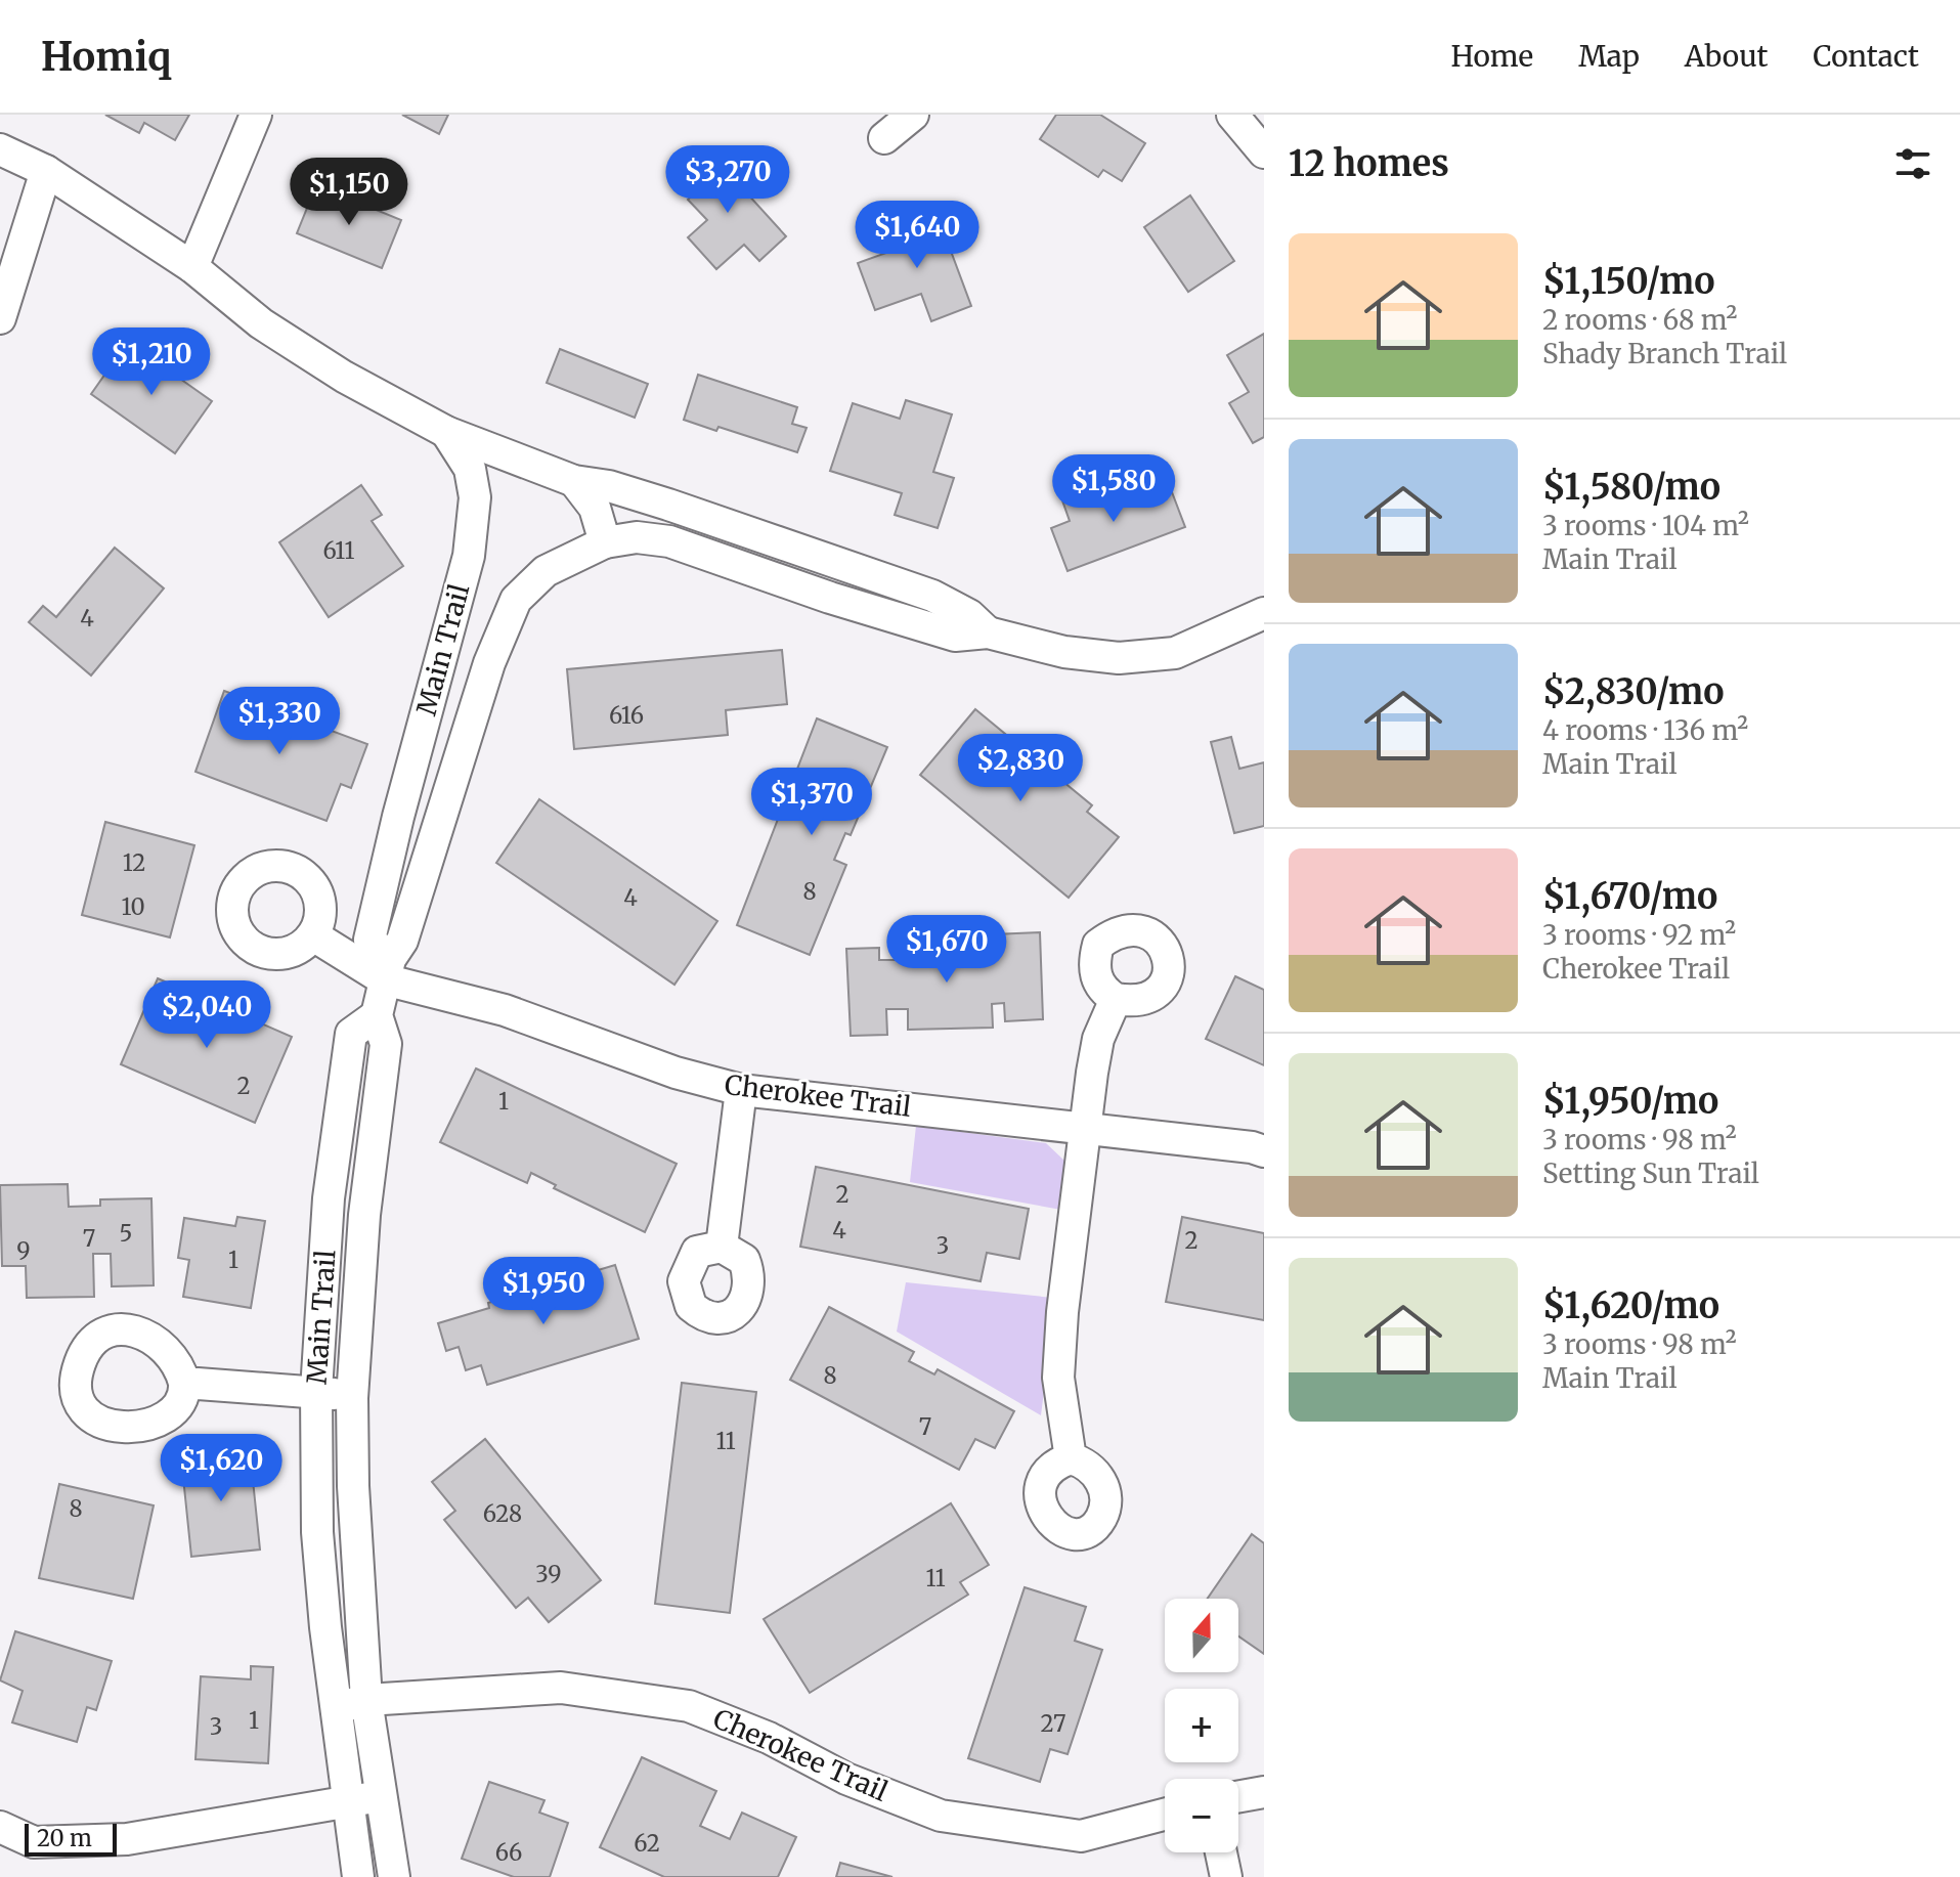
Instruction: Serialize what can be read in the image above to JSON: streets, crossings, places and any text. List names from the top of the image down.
{
  "streets": {
    "street": ["Main Trail", "Cherokee Trail"]
  },
  "crossings": [
    ["Main Trail", "Cherokee Trail"]
  ],
  "house_numbers": [
    "611",
    "4",
    "616",
    "12",
    "8",
    "4",
    "10",
    "2",
    "1",
    "2",
    "4",
    "5",
    "7",
    "2",
    "3",
    "9",
    "1",
    "8",
    "7",
    "11",
    "8",
    "628",
    "39",
    "11",
    "1",
    "27",
    "3",
    "62",
    "66"
  ],
  "scale_bar": "20 m",
  "north": "top",
  "page": {
    "header": "Homiq",
    "nav": [
      "Home",
      "Map",
      "About",
      "Contact"
    ],
    "heading": "12 homes",
    "price": [
      "$3,270",
      "$1,150",
      "$1,640",
      "$1,210",
      "$1,580",
      "$1,330",
      "$2,830",
      "$1,370",
      "$1,670",
      "$2,040",
      "$1,950",
      "$1,620"
    ],
    "list": [
      {
        "name": "$1,150/mo",
        "note": "2 rooms · 68 m² · Shady Branch Trail"
      },
      {
        "name": "$1,580/mo",
        "note": "3 rooms · 104 m² · Main Trail"
      },
      {
        "name": "$2,830/mo",
        "note": "4 rooms · 136 m² · Main Trail"
      },
      {
        "name": "$1,670/mo",
        "note": "3 rooms · 92 m² · Cherokee Trail"
      },
      {
        "name": "$1,950/mo",
        "note": "3 rooms · 98 m² · Setting Sun Trail"
      },
      {
        "name": "$1,620/mo",
        "note": "3 rooms · 98 m² · Main Trail"
      }
    ],
    "map_buttons": ["+", "−"],
    "scale": "20 m"
  }
}
